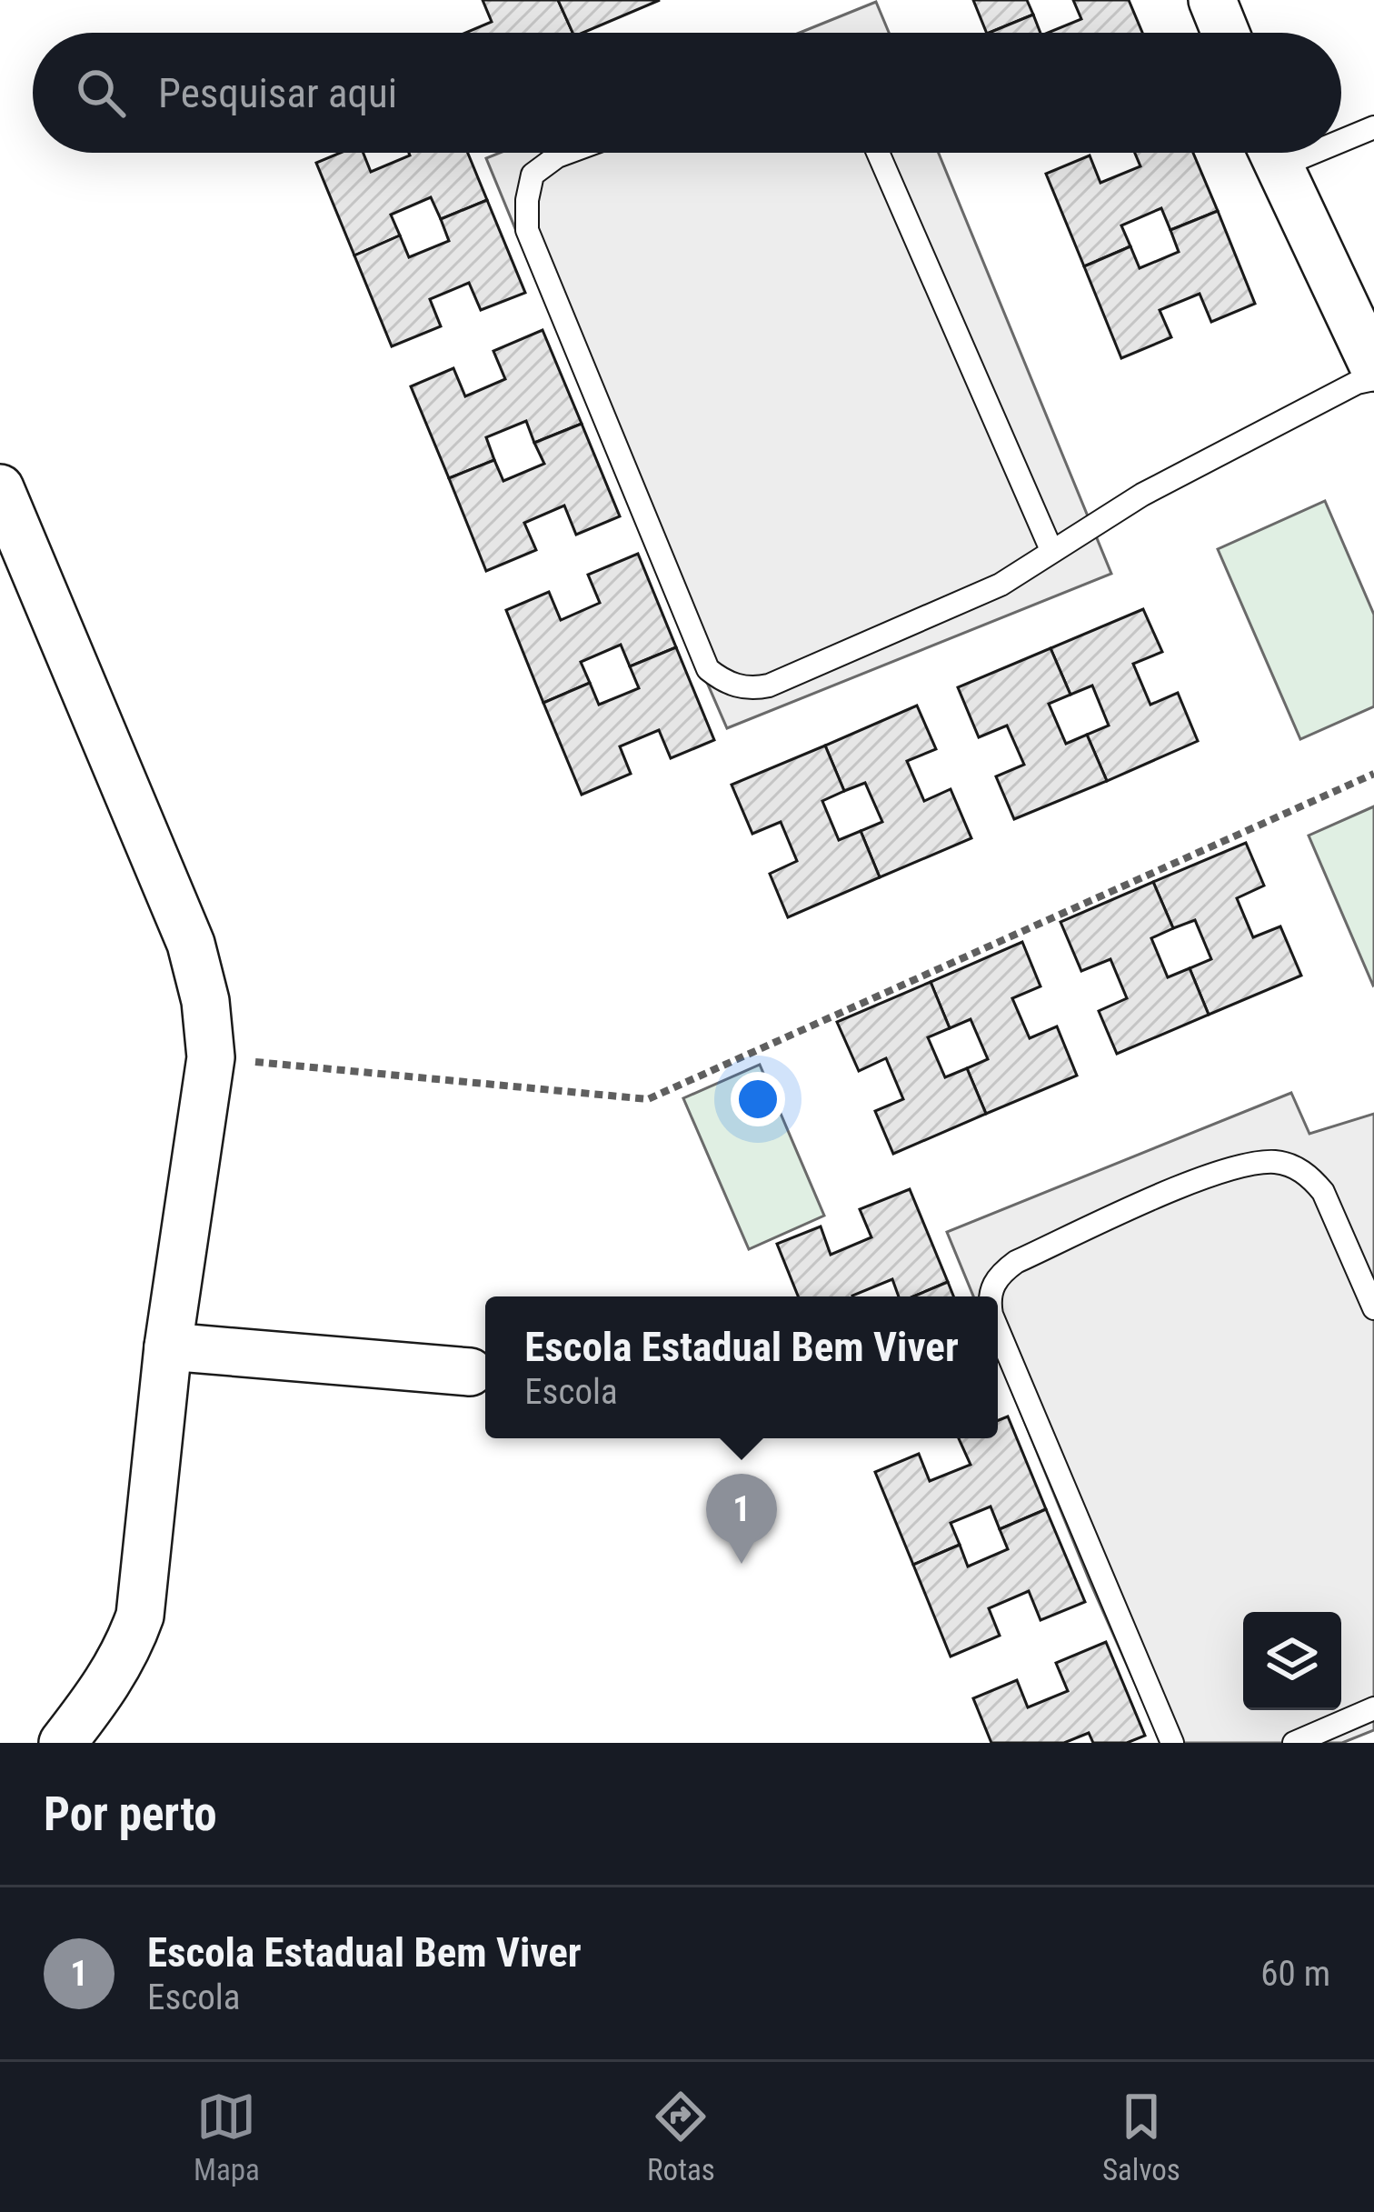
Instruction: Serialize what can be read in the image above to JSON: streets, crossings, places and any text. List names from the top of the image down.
{
  "page": {
    "search": "Pesquisar aqui",
    "popup": ["Escola Estadual Bem Viver", "Escola"],
    "pins": "1",
    "heading": "Por perto",
    "list": [
      {
        "mark": "1",
        "name": "Escola Estadual Bem Viver",
        "note": "Escola",
        "value": "60 m"
      }
    ],
    "nav": ["Mapa", "Rotas", "Salvos"]
  }
}
